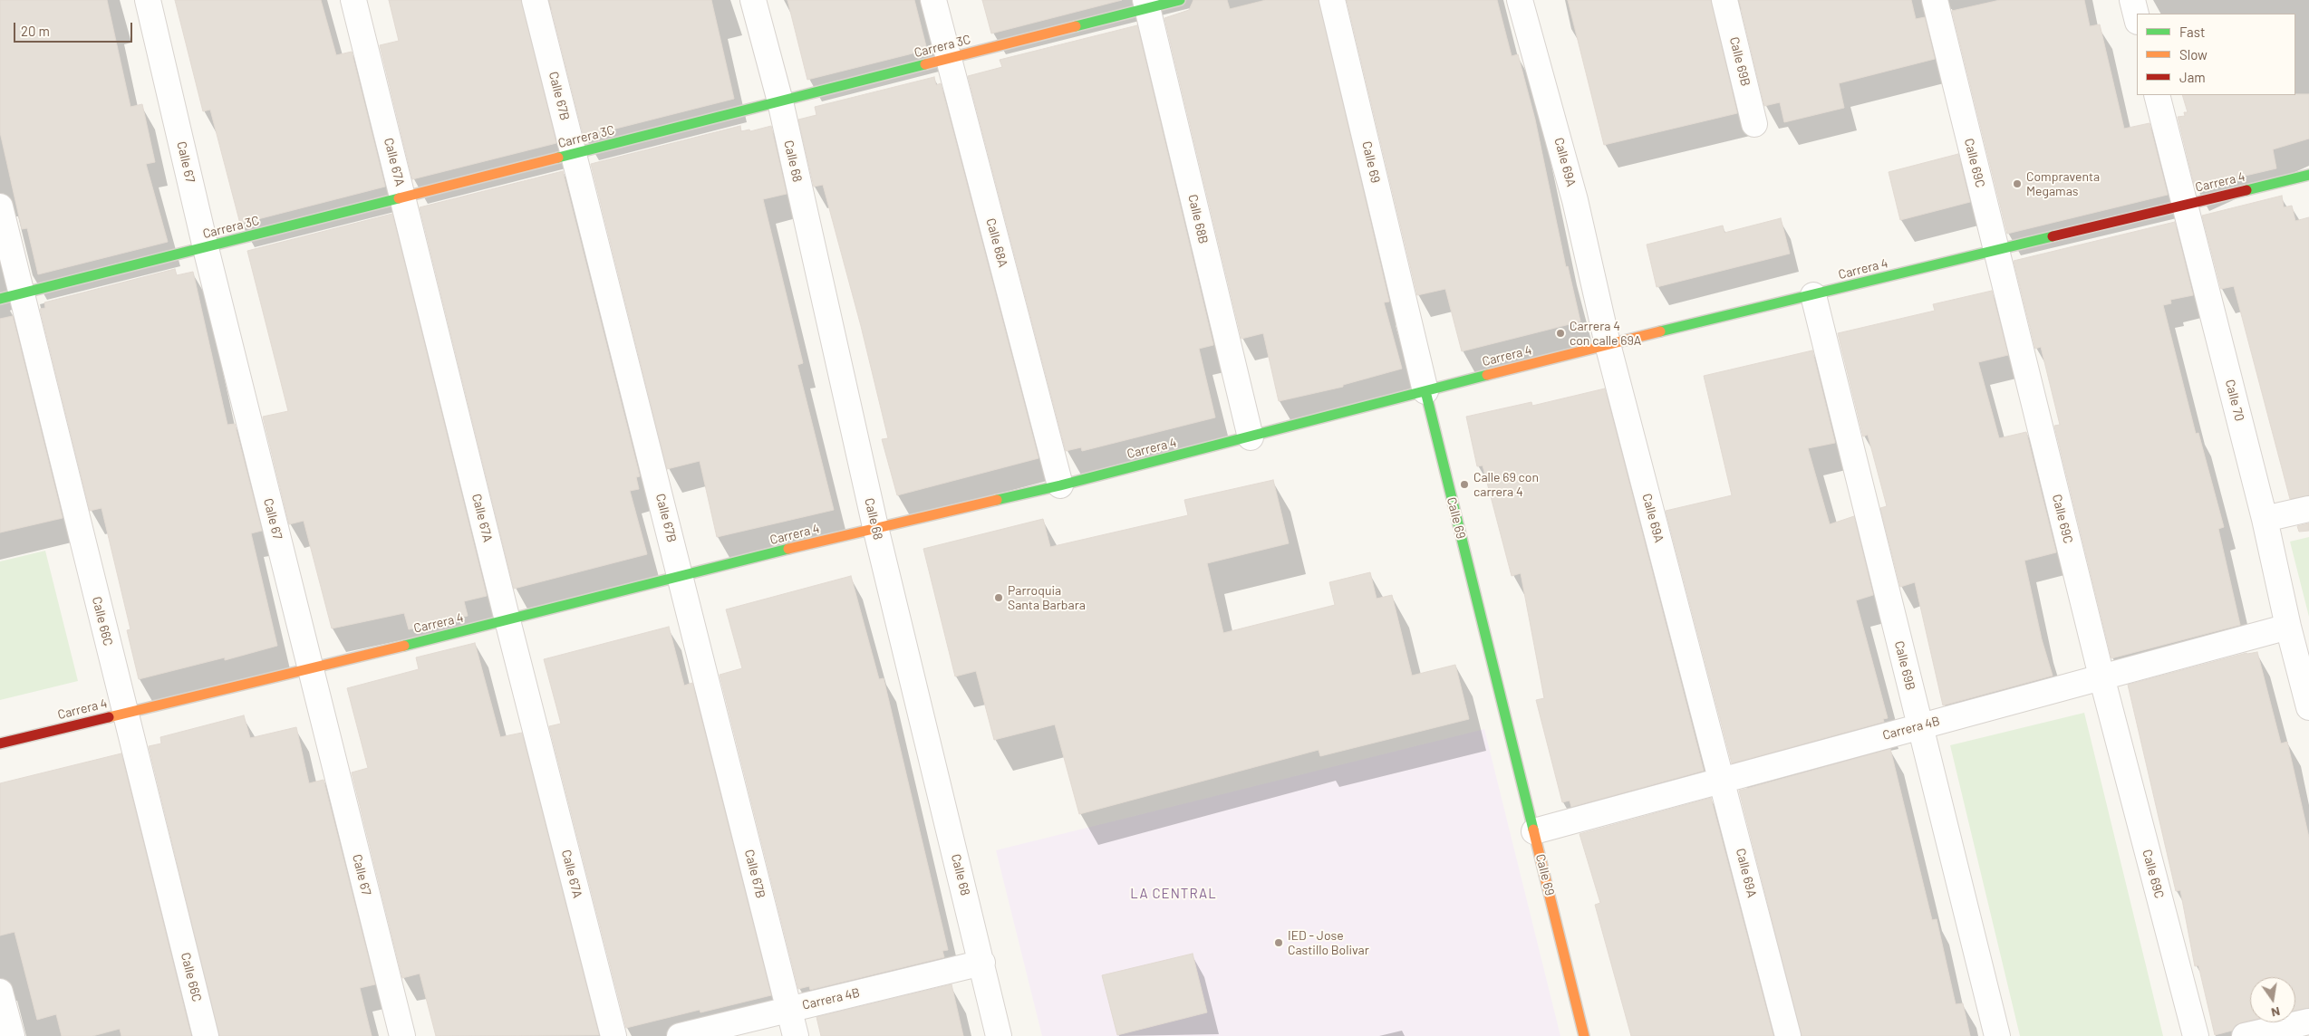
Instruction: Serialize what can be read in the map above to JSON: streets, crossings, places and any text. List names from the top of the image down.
{
  "streets": {
    "street": [
      "Carrera 3C",
      "Calle 69B",
      "Calle 67B",
      "Calle 68",
      "Calle 67",
      "Calle 67A",
      "Calle 69",
      "Calle 69A",
      "Calle 69C",
      "Carrera 4",
      "Calle 68B",
      "Calle 68A",
      "Calle 70",
      "Calle 66C",
      "Carrera 4B"
    ]
  },
  "crossings": [
    ["Carrera 3C", "Calle 67B"],
    ["Carrera 3C", "Calle 68"],
    ["Carrera 3C", "Calle 67"],
    ["Carrera 3C", "Calle 67A"],
    ["Carrera 3C", "Calle 68B"],
    ["Carrera 3C", "Calle 68A"],
    ["Carrera 3C", "Calle 66C"],
    ["Calle 69B", "Carrera 4"],
    ["Calle 69B", "Carrera 4B"],
    ["Calle 67B", "Carrera 4"],
    ["Calle 67B", "Carrera 4B"],
    ["Calle 68", "Carrera 4"],
    ["Calle 68", "Carrera 4B"],
    ["Calle 67", "Carrera 4"],
    ["Calle 67A", "Carrera 4"],
    ["Calle 69", "Carrera 4"],
    ["Calle 69", "Carrera 4B"],
    ["Calle 69A", "Carrera 4"],
    ["Calle 69A", "Carrera 4B"],
    ["Calle 69C", "Carrera 4"],
    ["Calle 69C", "Carrera 4B"],
    ["Carrera 4", "Calle 68B"],
    ["Carrera 4", "Calle 68A"],
    ["Carrera 4", "Calle 70"],
    ["Carrera 4", "Calle 66C"],
    ["Calle 70", "Carrera 4B"]
  ],
  "districts": ["LA CENTRAL"],
  "places": [
    "Compraventa Megamas",
    "Carrera 4 con calle 69A",
    "Calle 69 con carrera 4",
    "Parroquia Santa Barbara",
    "IED - Jose Castillo Bolivar"
  ],
  "legend": ["Fast", "Slow", "Jam"],
  "scale_bar": "20 m",
  "north": "bottom"
}
